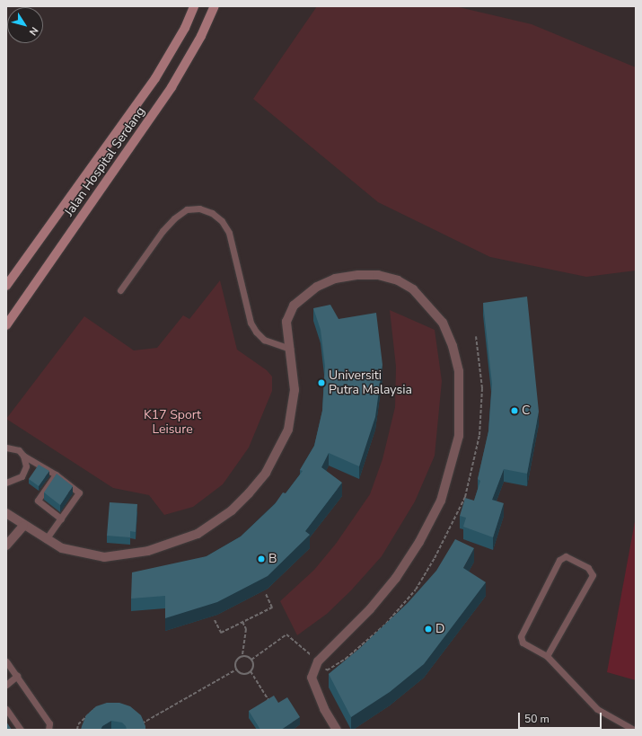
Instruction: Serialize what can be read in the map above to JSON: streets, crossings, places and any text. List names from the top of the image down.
{
  "streets": {
    "main road": ["Jalan Hospital Serdang"]
  },
  "parks": ["K17 Sport Leisure"],
  "places": [
    "Universiti Putra Malaysia",
    "C",
    "B",
    "D"
  ],
  "scale_bar": "50 m",
  "north": "bottom right"
}
